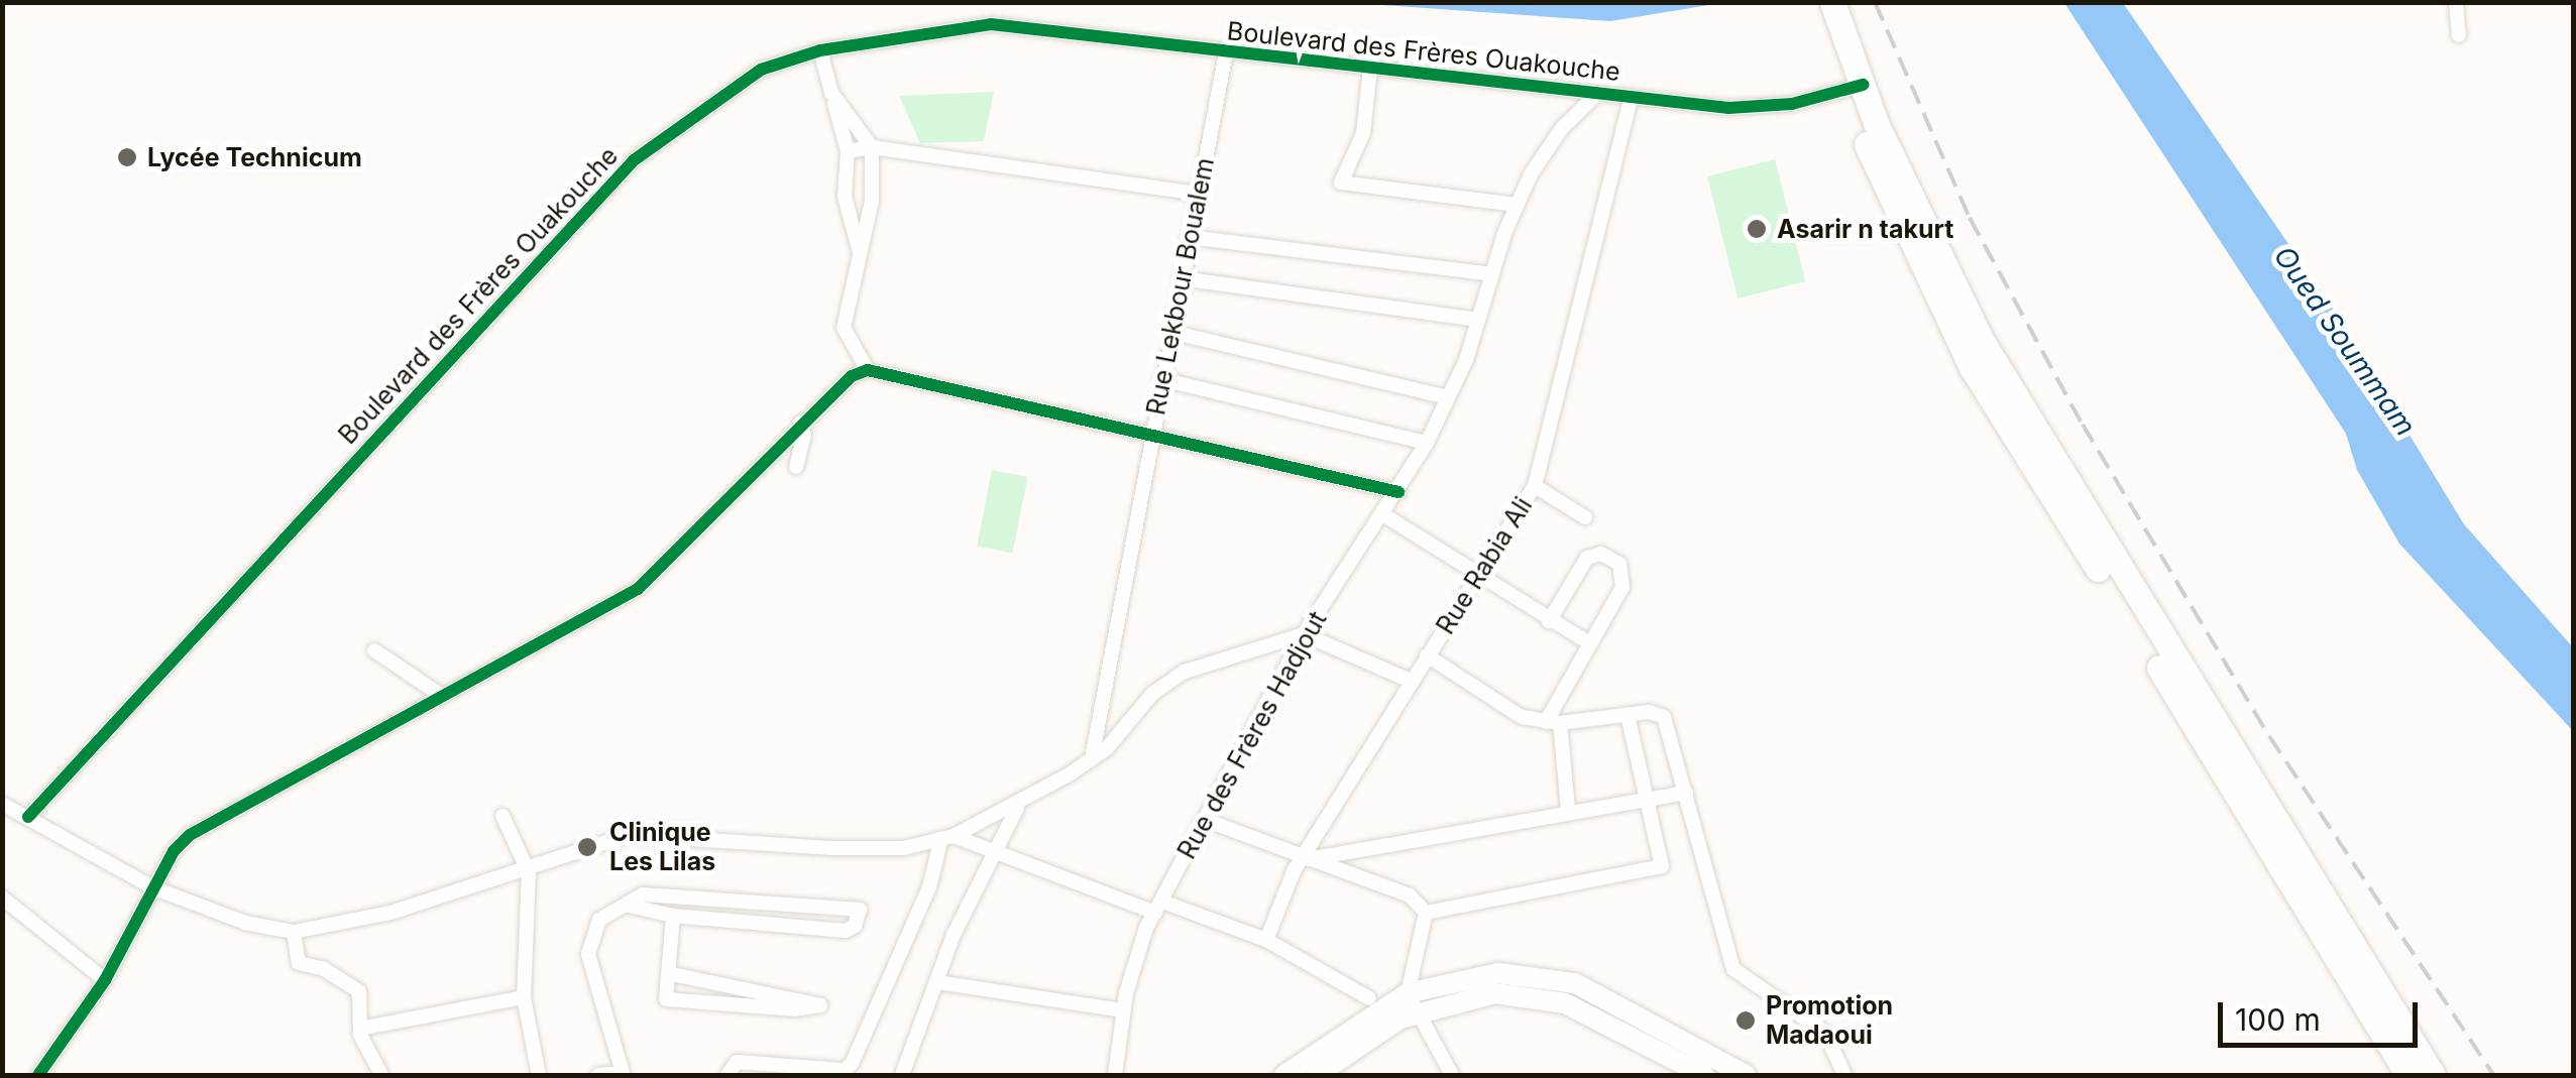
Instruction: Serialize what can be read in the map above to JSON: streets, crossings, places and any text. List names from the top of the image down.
{
  "streets": {
    "street": [
      "Boulevard des Frères Ouakouche",
      "Rue Lekbour Boualem",
      "Rue Rabia Ali",
      "Rue des Frères Hadjout"
    ]
  },
  "crossings": [
    ["Boulevard des Frères Ouakouche", "Rue Lekbour Boualem"],
    ["Boulevard des Frères Ouakouche", "Rue Rabia Ali"],
    ["Boulevard des Frères Ouakouche", "Rue des Frères Hadjout"]
  ],
  "water": ["Oued Soummam"],
  "places": [
    "Lycée Technicum",
    "Asarir n takurt",
    "Clinique Les Lilas",
    "Promotion Madaoui"
  ],
  "scale_bar": "100 m"
}
